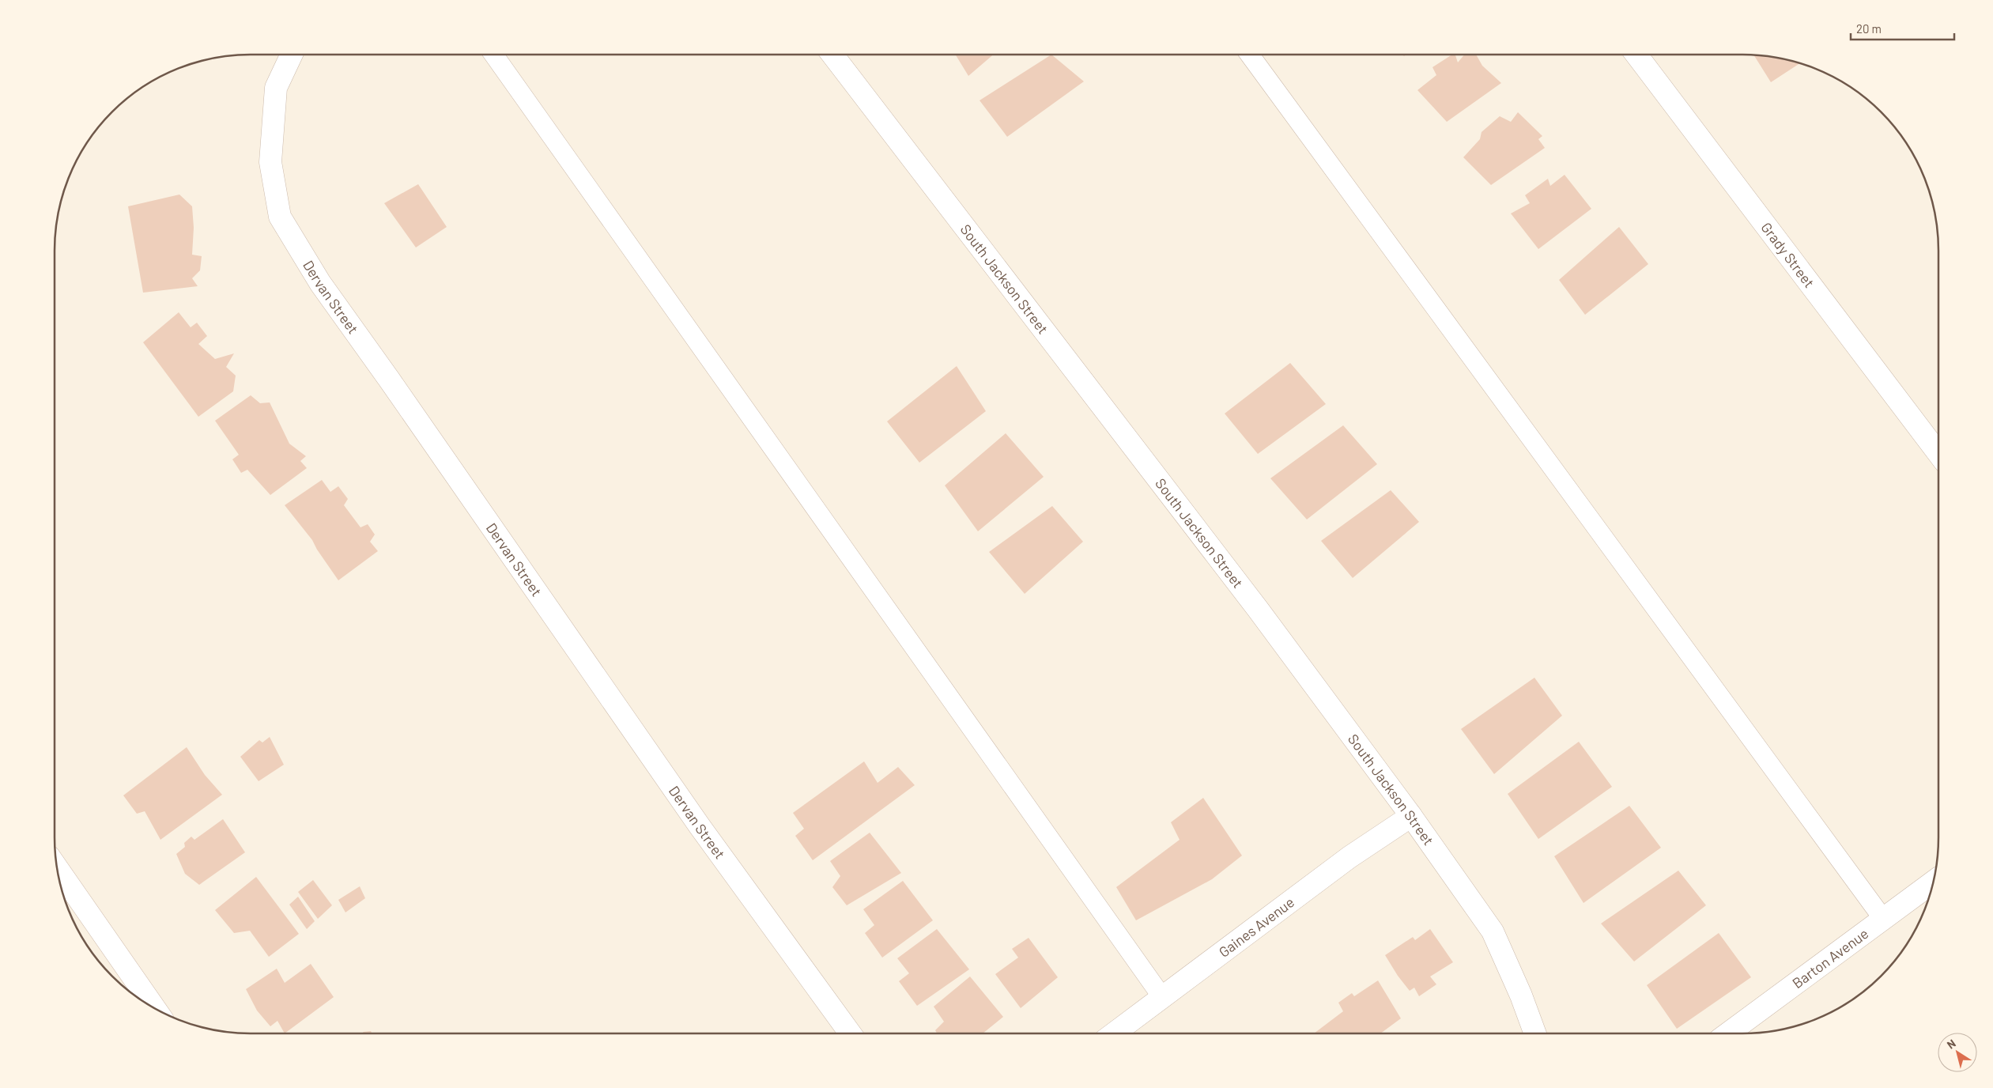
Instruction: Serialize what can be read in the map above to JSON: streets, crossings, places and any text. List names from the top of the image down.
{
  "streets": {
    "street": [
      "Grady Street",
      "South Jackson Street",
      "Dervan Street",
      "Gaines Avenue",
      "Barton Avenue"
    ]
  },
  "crossings": [
    ["South Jackson Street", "Gaines Avenue"]
  ],
  "scale_bar": "20 m",
  "north": "top left"
}
